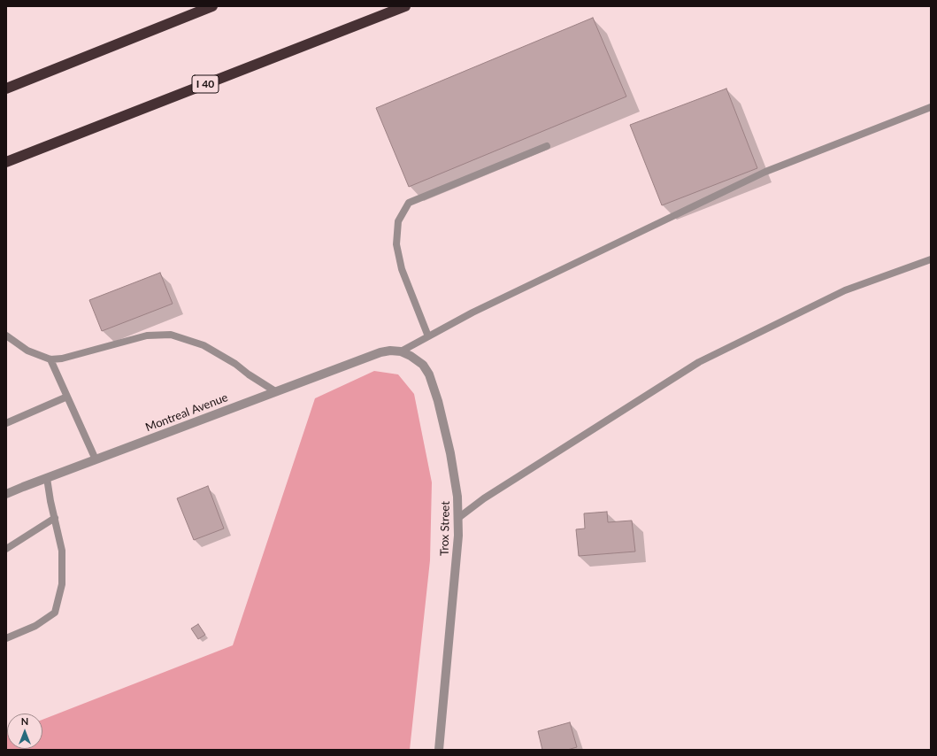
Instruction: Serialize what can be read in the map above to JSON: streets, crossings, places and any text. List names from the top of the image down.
{
  "streets": {
    "highway": ["I 40"],
    "street": ["Montreal Avenue", "Trox Street"]
  },
  "crossings": [
    ["Montreal Avenue", "Trox Street"]
  ],
  "north": "top"
}
